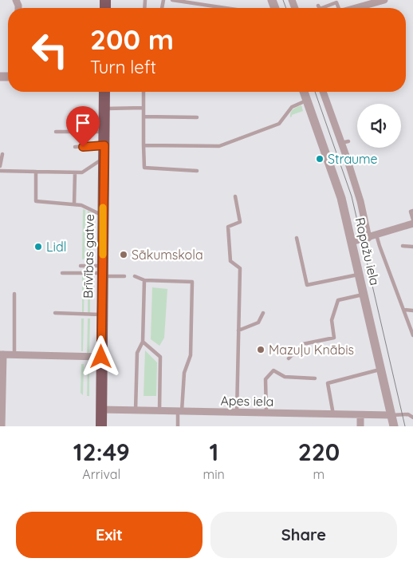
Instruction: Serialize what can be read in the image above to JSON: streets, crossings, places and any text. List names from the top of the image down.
{
  "streets": {
    "highway": ["Brīvības gatve"],
    "street": ["Ropažu iela", "Apes iela"]
  },
  "crossings": [
    ["Ropažu iela", "Apes iela"],
    ["Brīvības gatve", "Apes iela"]
  ],
  "places": [
    "Straume",
    "Lidl",
    "Sākumskola",
    "Mazuļu Knābis"
  ],
  "page": {
    "turn": ["200 m", "Turn left"],
    "eta": [
      "12:49",
      "Arrival",
      "1",
      "min",
      "220",
      "m"
    ],
    "buttons": ["Exit", "Share"]
  }
}
